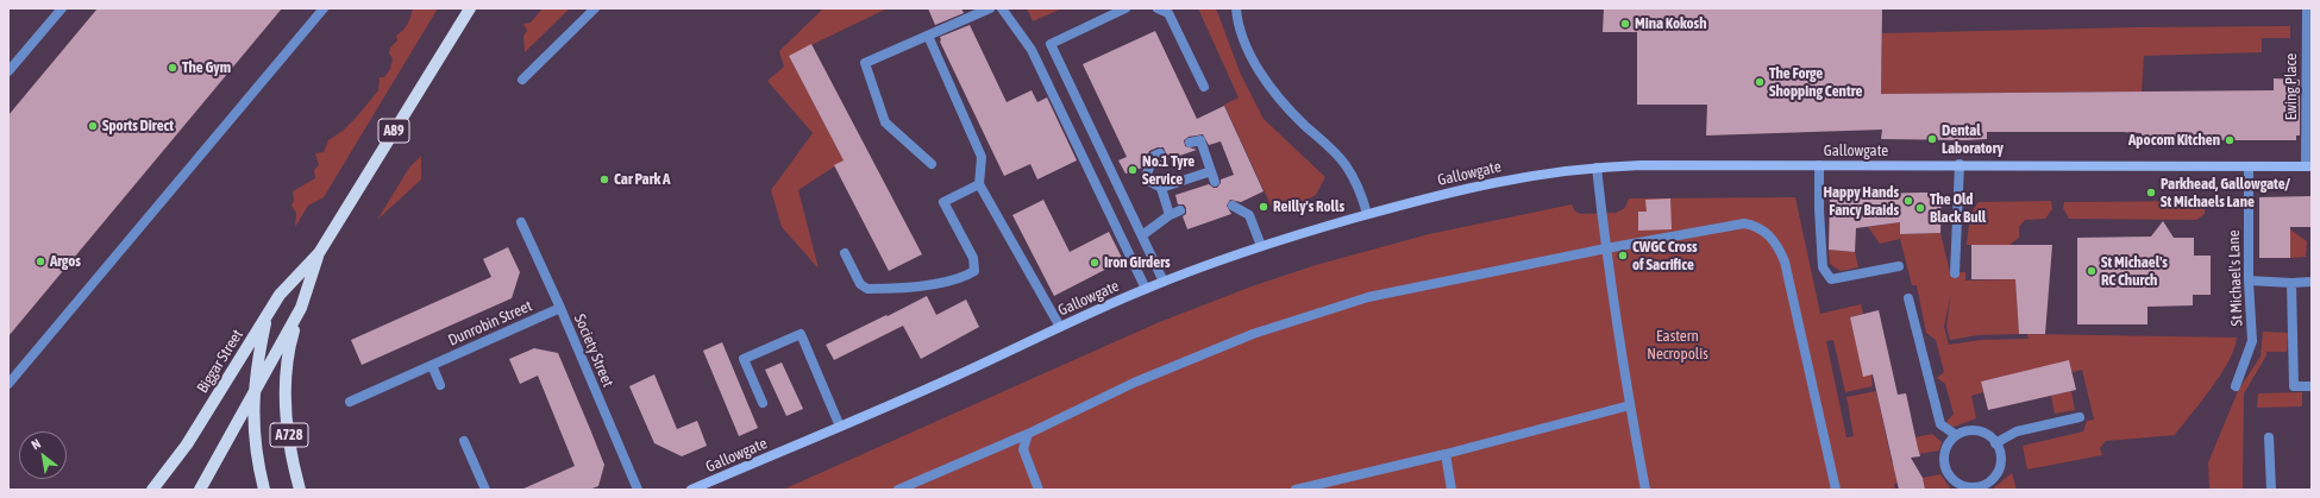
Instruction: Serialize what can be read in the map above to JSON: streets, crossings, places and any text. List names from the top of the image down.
{
  "streets": {
    "main road": ["A89", "Biggar Street", "A728"],
    "street": [
      "Ewing Place",
      "Gallowgate",
      "St Michael's Lane",
      "Dunrobin Street",
      "Society Street"
    ]
  },
  "crossings": [
    ["Ewing Place", "Gallowgate"],
    ["Gallowgate", "St Michael's Lane"],
    ["Dunrobin Street", "Society Street"],
    ["Biggar Street", "A728"]
  ],
  "parks": ["Eastern Necropolis"],
  "places": [
    "Mina Kokosh",
    "The Gym",
    "The Forge Shopping Centre",
    "Sports Direct",
    "Dental Laboratory",
    "Apocom Kitchen",
    "No.1 Tyre Service",
    "Car Park A",
    "Parkhead, Gallowgate/ St Michaels Lane",
    "Happy Hands Fancy Braids",
    "Reilly's Rolls",
    "The Old Black Bull",
    "CWGC Cross of Sacrifice",
    "Argos",
    "Iron Girders",
    "St Michael's RC Church"
  ],
  "north": "top left"
}
